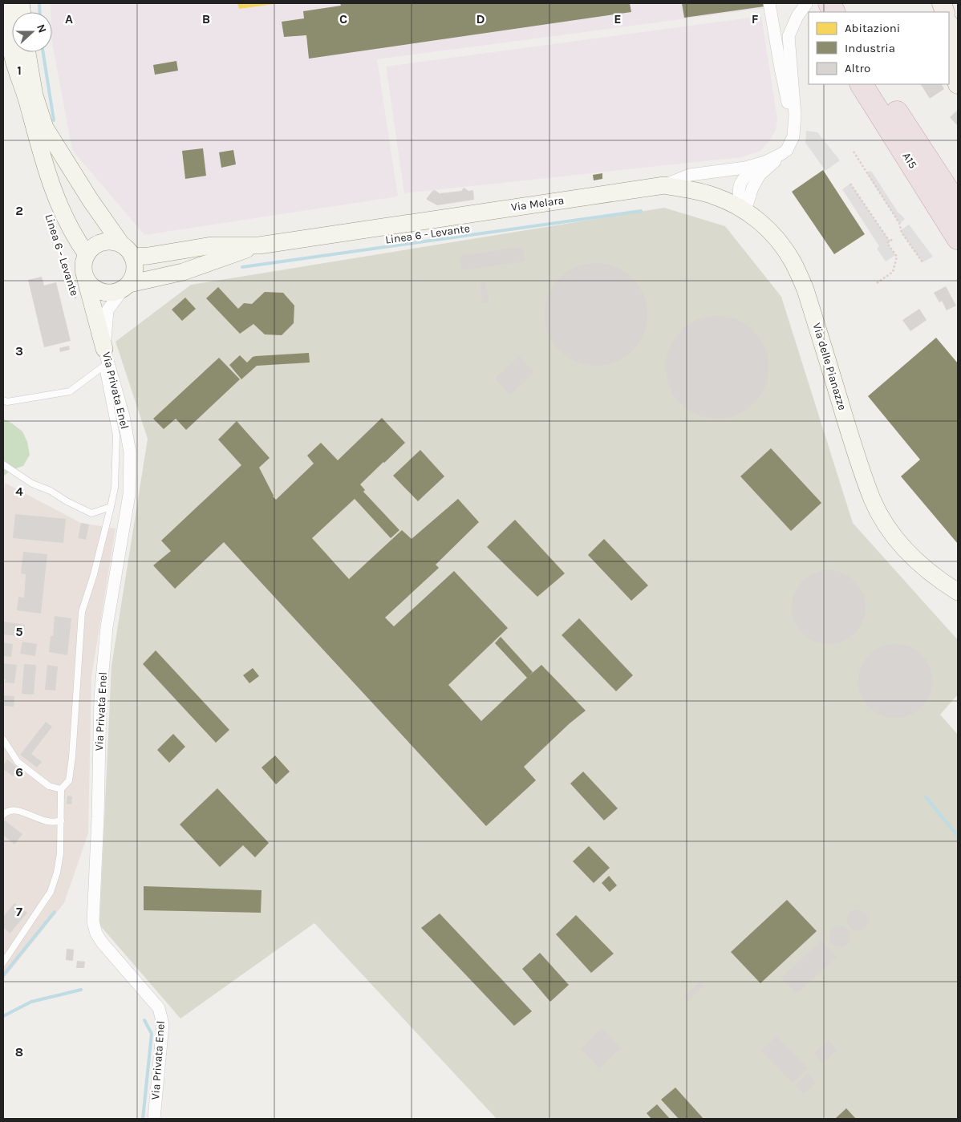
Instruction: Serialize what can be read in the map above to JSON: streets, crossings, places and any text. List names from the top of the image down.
{
  "streets": {
    "highway": ["A15"],
    "street": ["Via Melara", "Via delle Pianazze", "Via Privata Enel"],
    "path": ["Linea 6 - Levante"]
  },
  "crossings": [
    ["Via Melara", "Via delle Pianazze"]
  ],
  "legend": ["Abitazioni", "Industria", "Altro"],
  "north": "right",
  "grid": {
    "columns": [
      "A",
      "B",
      "C",
      "D",
      "E",
      "F"
    ],
    "rows": [
      "1",
      "2",
      "3",
      "4",
      "5",
      "6",
      "7",
      "8"
    ]
  }
}
